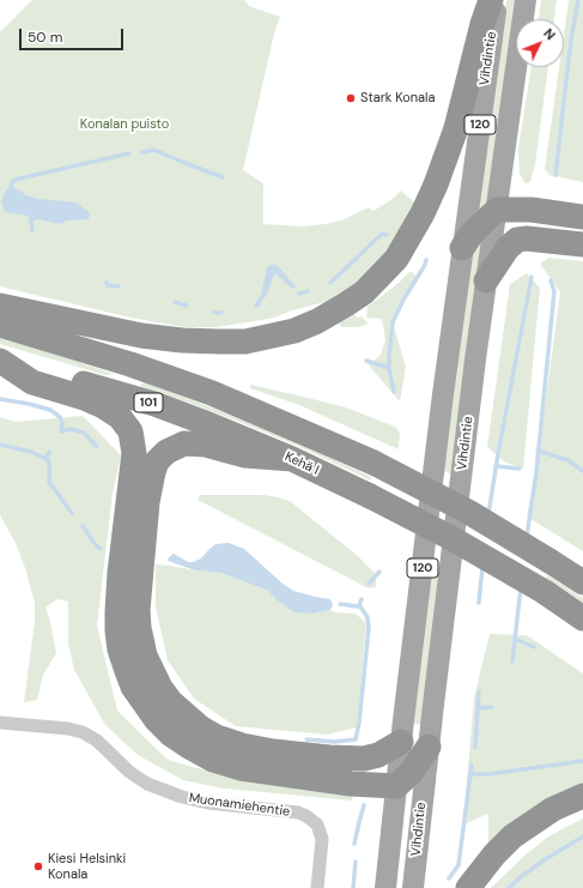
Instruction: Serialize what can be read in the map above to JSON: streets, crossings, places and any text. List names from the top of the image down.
{
  "streets": {
    "highway": ["101", "Kehä I"],
    "main road": ["Vihdintie", "120"],
    "street": ["Muonamiehentie"]
  },
  "parks": ["Konalan puisto"],
  "places": ["Stark Konala", "Kiesi Helsinki Konala"],
  "scale_bar": "50 m",
  "north": "top right"
}
